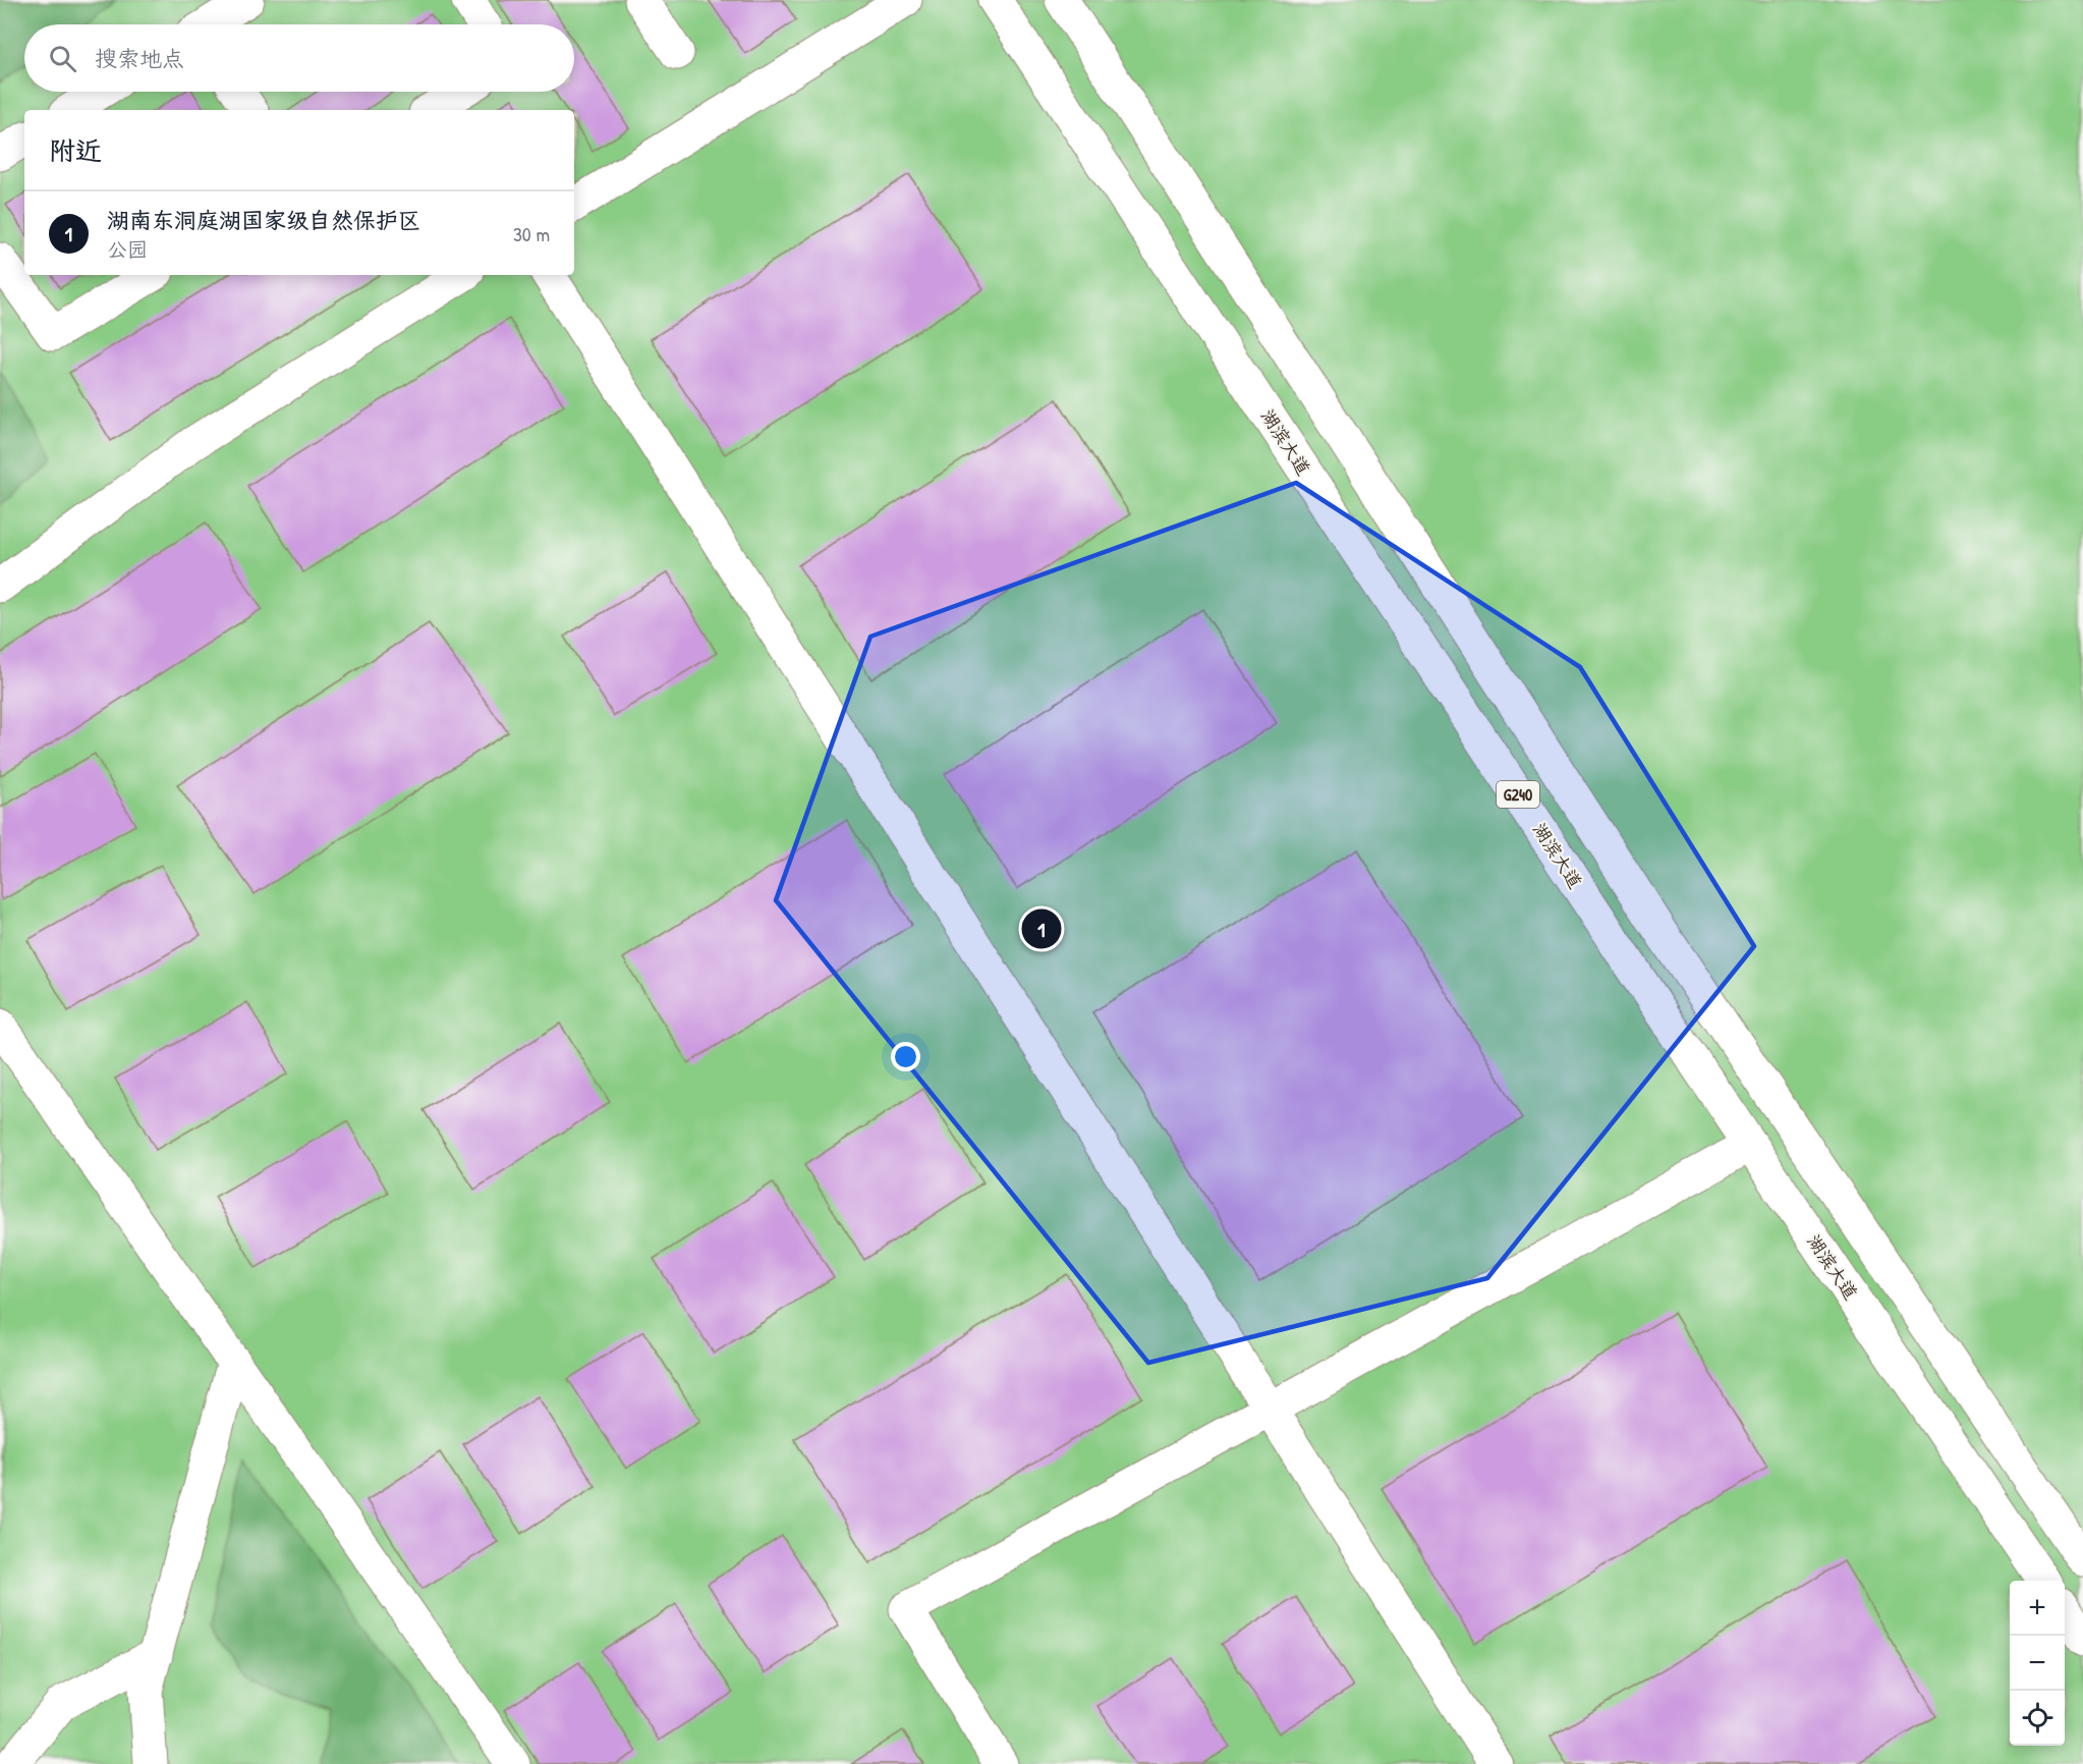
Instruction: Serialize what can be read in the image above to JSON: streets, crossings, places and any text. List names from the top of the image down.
{
  "streets": {
    "main road": ["湖滨大道", "G240"]
  },
  "page": {
    "search": "搜索地点",
    "heading": "附近",
    "list": [
      {
        "mark": "1",
        "name": "湖南东洞庭湖国家级自然保护区",
        "note": "公园",
        "value": "30 m"
      }
    ],
    "pins": "1",
    "map_buttons": ["+", "−"]
  }
}
